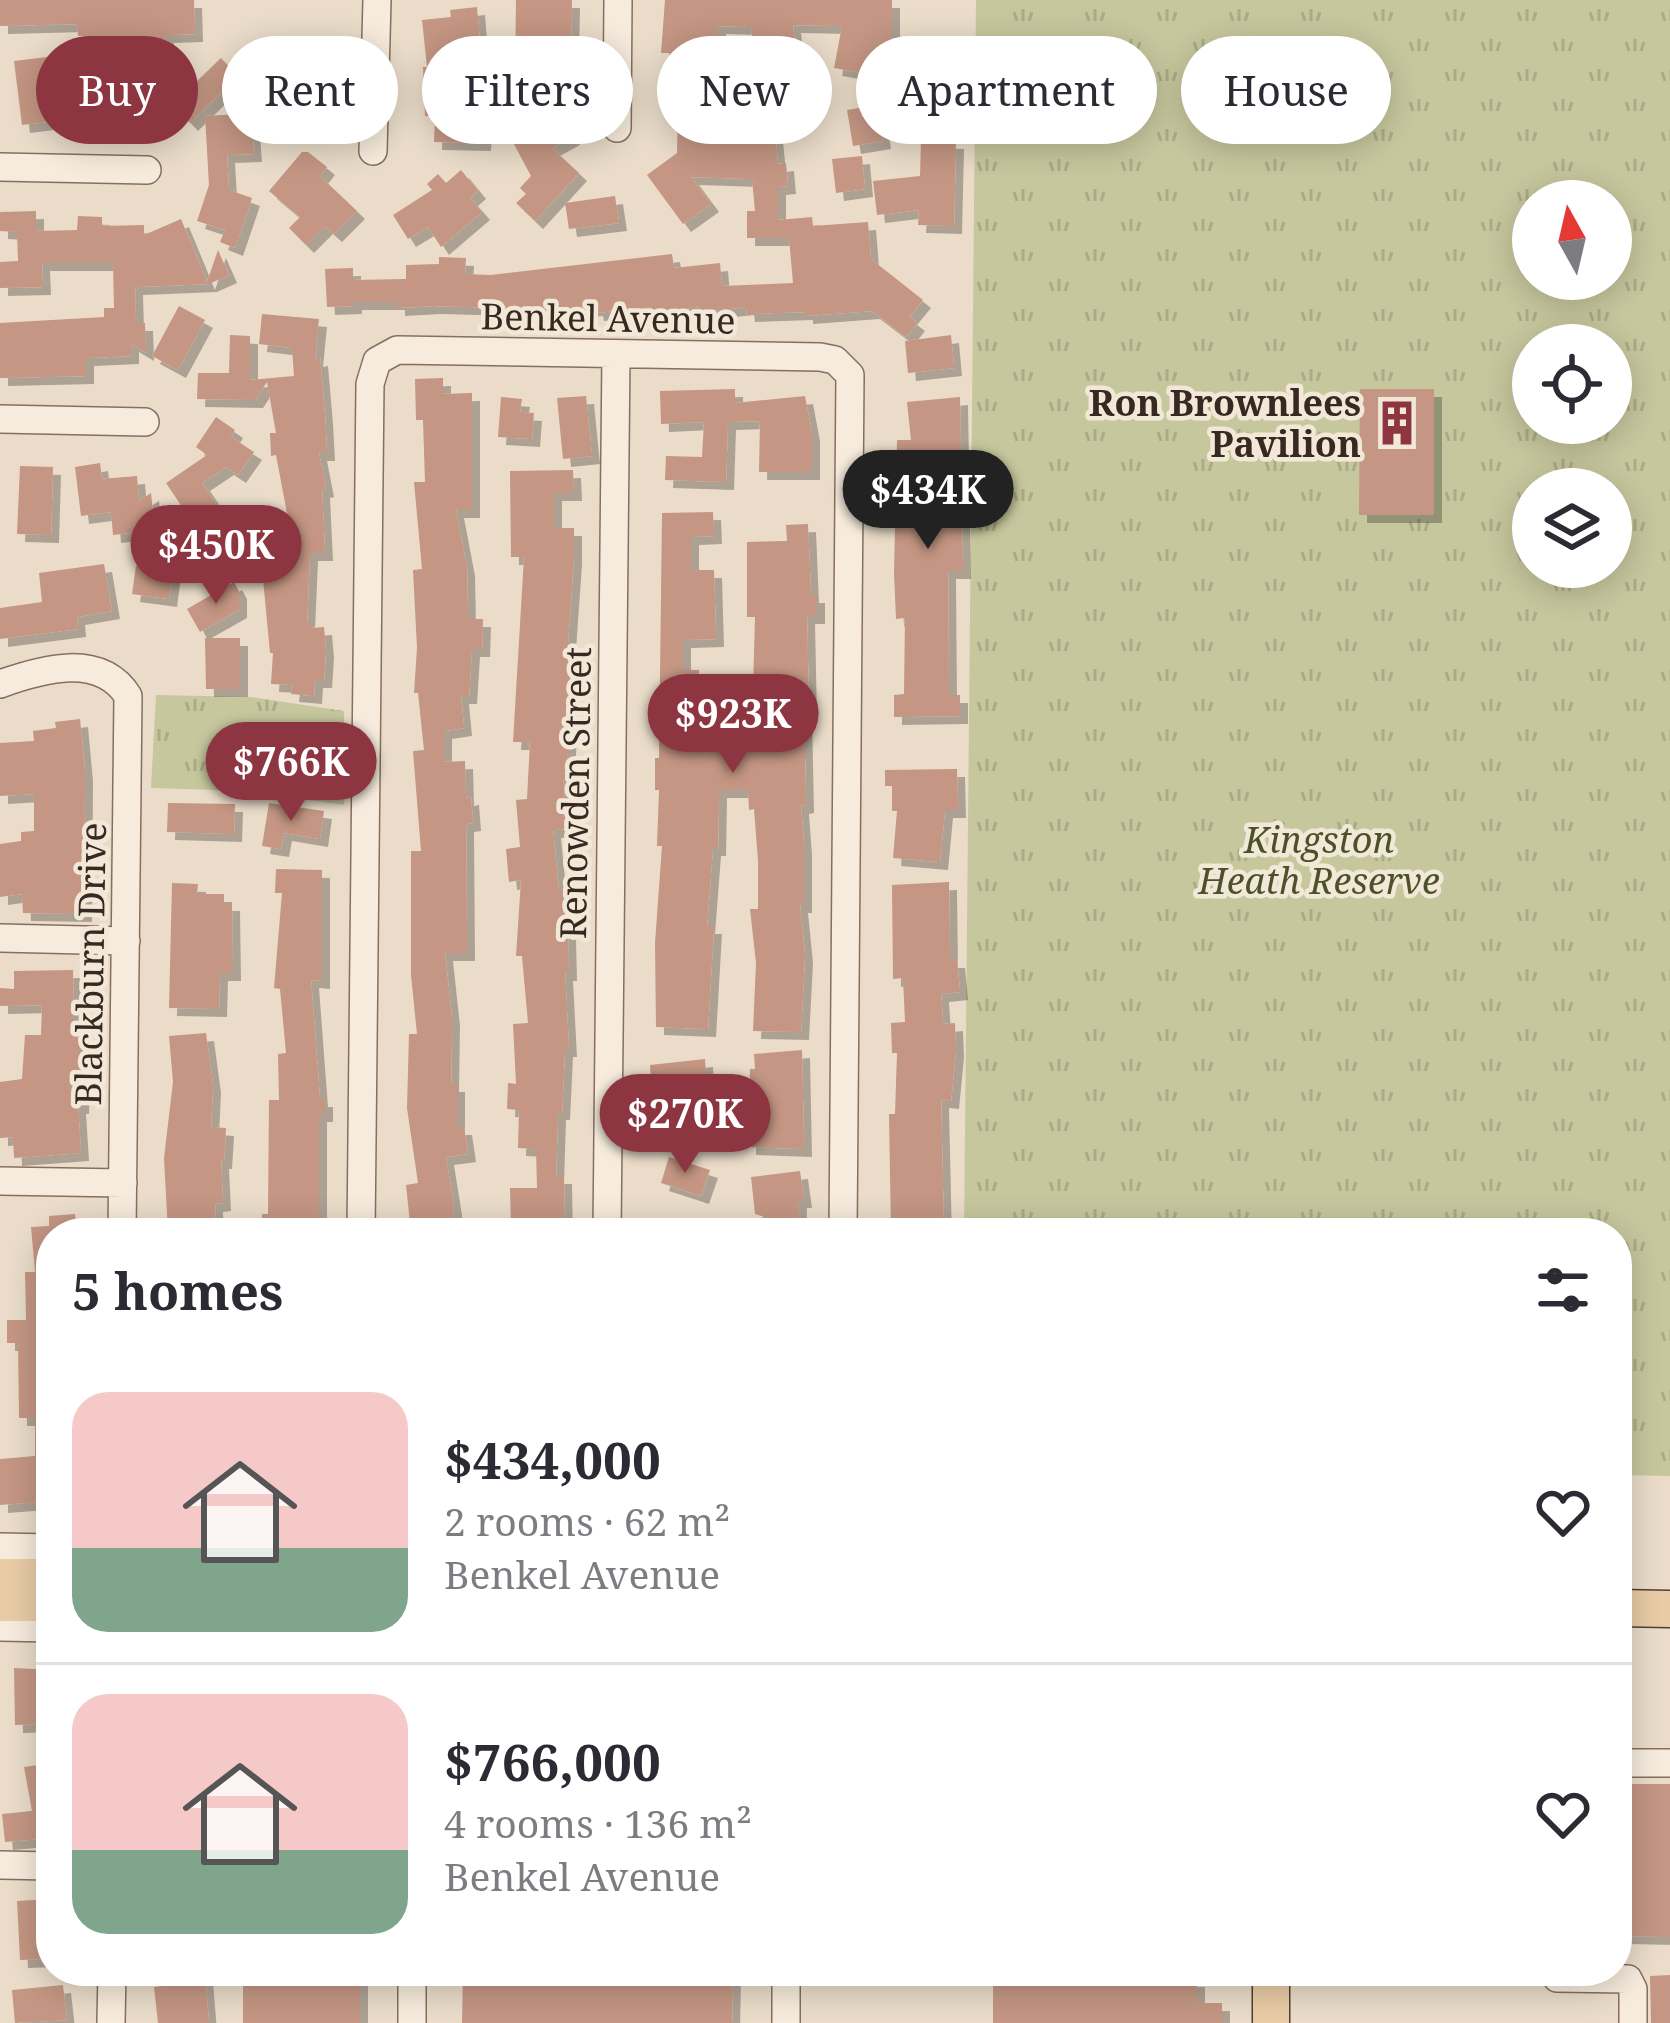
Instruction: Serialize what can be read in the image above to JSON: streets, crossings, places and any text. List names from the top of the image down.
{
  "streets": {
    "street": ["Benkel Avenue", "Renowden Street", "Blackburn Drive"]
  },
  "crossings": [
    ["Benkel Avenue", "Renowden Street"]
  ],
  "parks": ["Kingston Heath Reserve"],
  "places": {
    "building": ["Ron Brownlees Pavilion"]
  },
  "north": "top",
  "page": {
    "chip": [
      "Buy",
      "Rent",
      "Filters",
      "New",
      "Apartment",
      "House"
    ],
    "price": [
      "$434K",
      "$450K",
      "$923K",
      "$766K",
      "$270K"
    ],
    "heading": "5 homes",
    "list": [
      {
        "name": "$434,000",
        "note": "2 rooms · 62 m² · Benkel Avenue"
      },
      {
        "name": "$766,000",
        "note": "4 rooms · 136 m² · Benkel Avenue"
      }
    ]
  }
}
